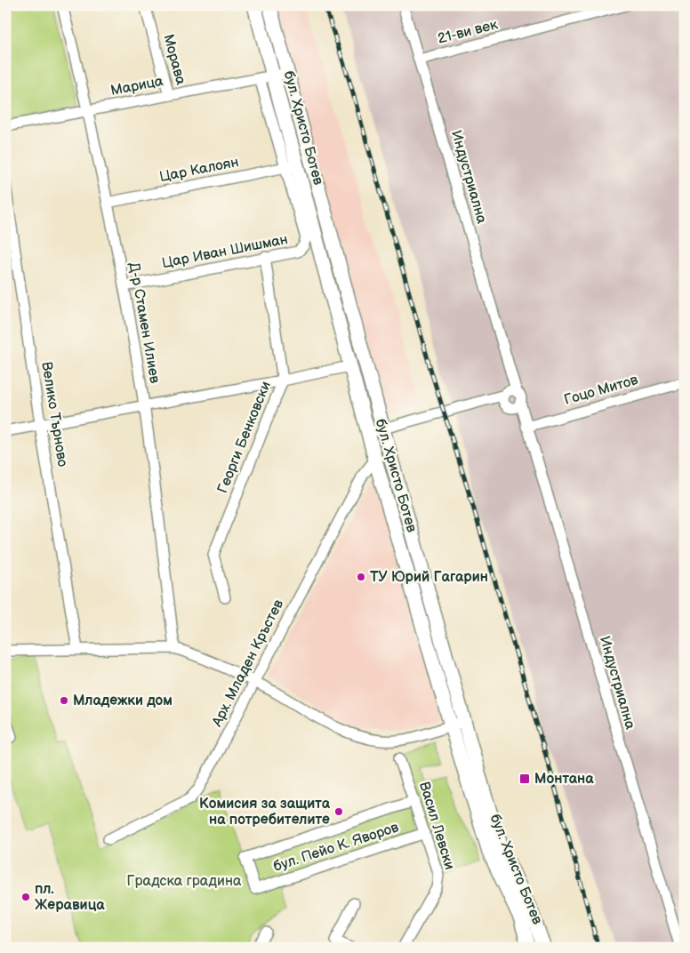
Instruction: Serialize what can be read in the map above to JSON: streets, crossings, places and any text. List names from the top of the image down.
{
  "streets": {
    "main road": ["бул. Христо Ботев"],
    "street": [
      "21-ви век",
      "Морава",
      "Марица",
      "Цар Калоян",
      "Индустриална",
      "Цар Иван Шишман",
      "Д-р Стамен Илиев",
      "Гоцо Митов",
      "Велико Търново",
      "Георги Бенковски",
      "Арх. Младен Кръстев",
      "Васил Левски",
      "бул. Пейо К. Яворов"
    ]
  },
  "crossings": [
    ["21-ви век", "Индустриална"],
    ["Морава", "Марица"],
    ["Марица", "бул. Христо Ботев"],
    ["Марица", "Д-р Стамен Илиев"],
    ["бул. Христо Ботев", "Цар Калоян"],
    ["бул. Христо Ботев", "Цар Иван Шишман"],
    ["бул. Христо Ботев", "Арх. Младен Кръстев"],
    ["Цар Калоян", "Цар Иван Шишман"],
    ["Цар Калоян", "Д-р Стамен Илиев"],
    ["Индустриална", "Гоцо Митов"],
    ["Цар Иван Шишман", "Д-р Стамен Илиев"],
    ["Цар Иван Шишман", "Георги Бенковски"],
    ["Васил Левски", "бул. Пейо К. Яворов"]
  ],
  "parks": ["Градска градина"],
  "places": {
    "other": [
      "ТУ Юрий Гагарин",
      "Младежки дом",
      "Комисия за защита на потребителите",
      "пл. Жеравица"
    ],
    "transit": ["Монтана"]
  }
}
